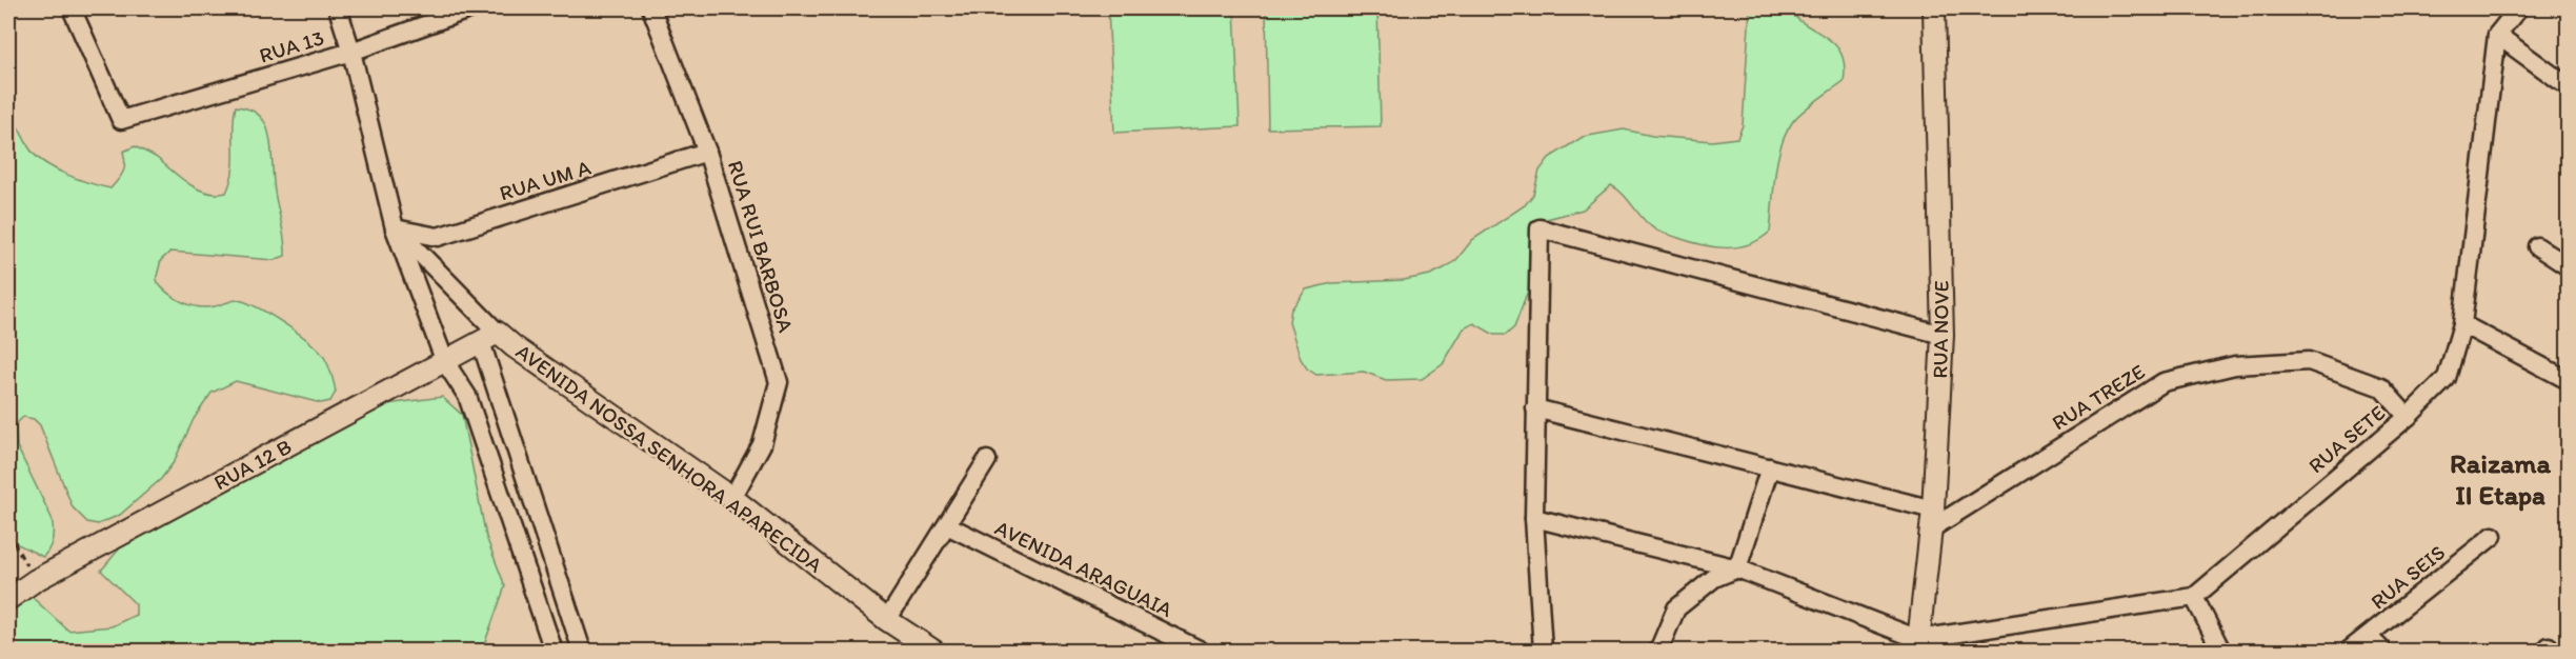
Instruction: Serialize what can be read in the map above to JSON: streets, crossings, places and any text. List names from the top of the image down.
{
  "streets": {
    "street": [
      "RUA 13",
      "RUA UM A",
      "RUA RUI BARBOSA",
      "RUA NOVE",
      "RUA TREZE",
      "RUA SETE",
      "AVENIDA NOSSA SENHORA APARECIDA",
      "RUA 12 B",
      "AVENIDA ARAGUAIA",
      "RUA SEIS"
    ]
  },
  "crossings": [
    ["RUA UM A", "RUA RUI BARBOSA"],
    ["RUA RUI BARBOSA", "AVENIDA NOSSA SENHORA APARECIDA"],
    ["RUA NOVE", "RUA TREZE"],
    ["RUA TREZE", "RUA SETE"],
    ["AVENIDA NOSSA SENHORA APARECIDA", "RUA 12 B"]
  ],
  "districts": ["Raizama II Etapa"]
}
